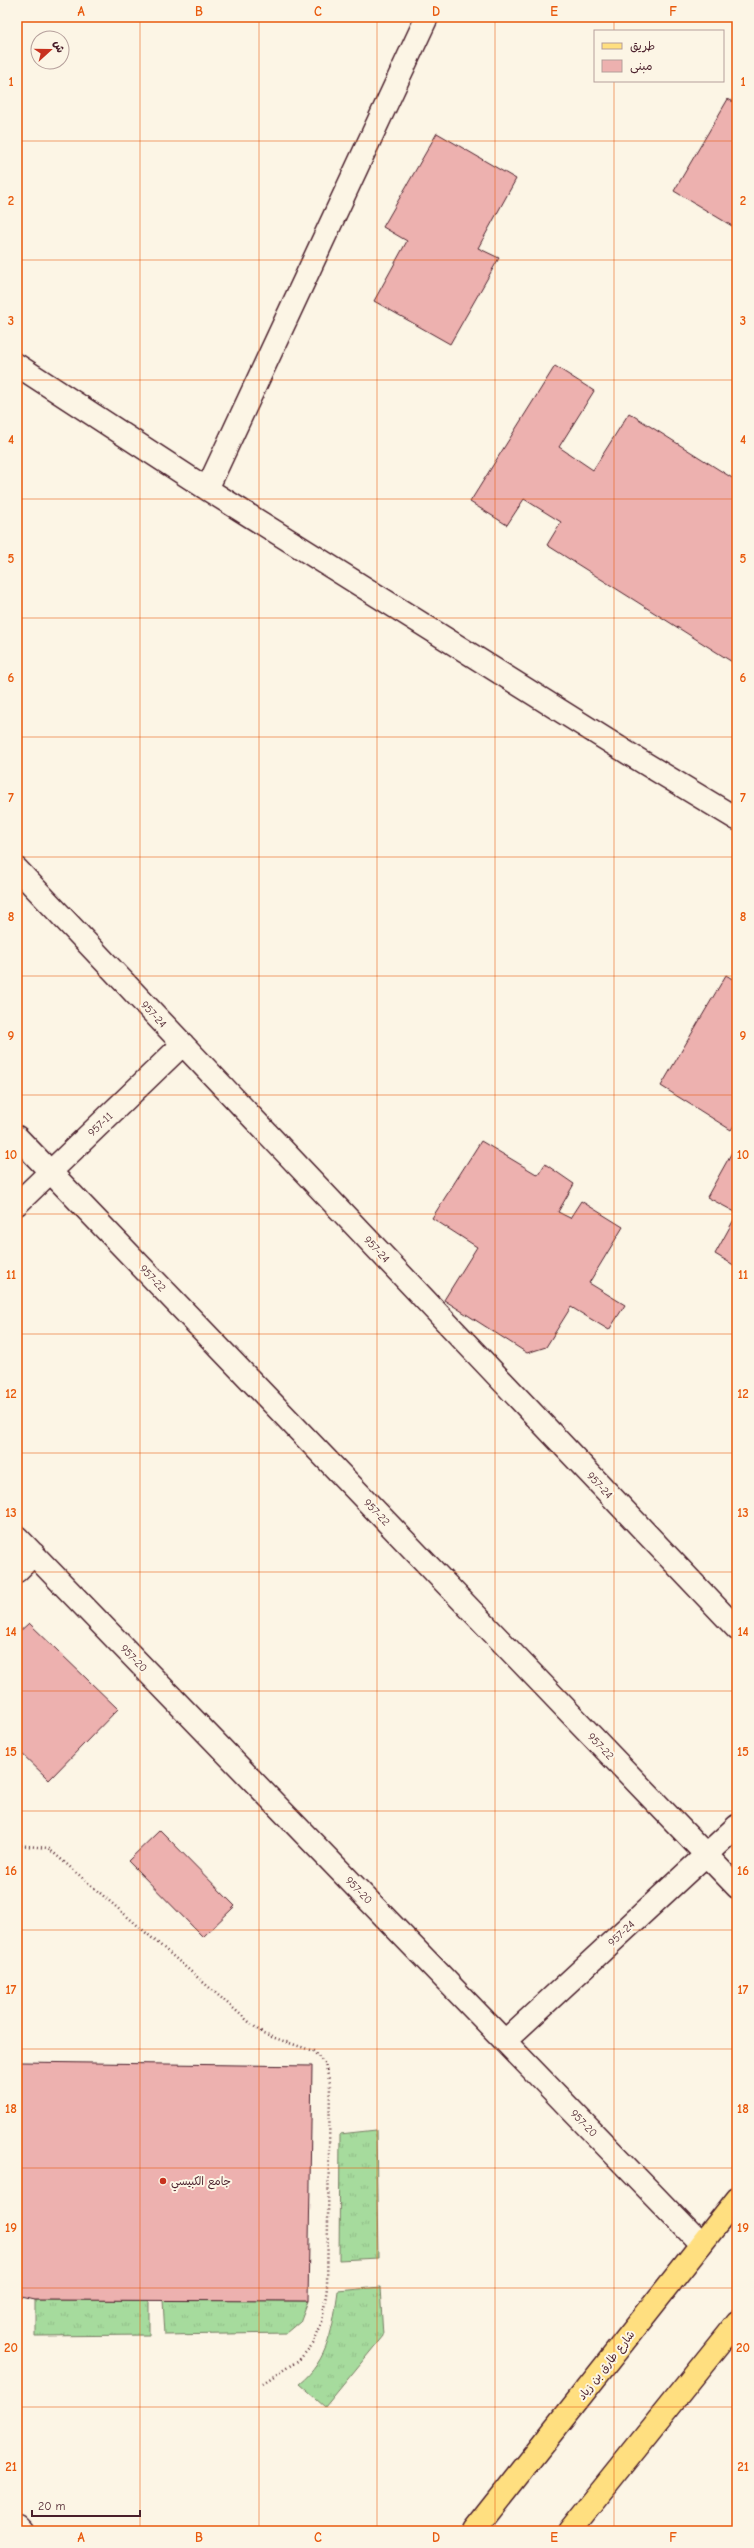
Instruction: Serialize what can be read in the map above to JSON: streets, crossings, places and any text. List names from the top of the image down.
{
  "streets": {
    "main road": ["شارع طارق بن زياد"],
    "street": [
      "957-24",
      "957-11",
      "957-22",
      "957-20"
    ]
  },
  "crossings": [
    ["957-24", "957-11"],
    ["957-24", "957-22"],
    ["957-24", "957-20"],
    ["957-11", "957-22"],
    ["957-20", "شارع طارق بن زياد"]
  ],
  "places": ["جامع الكبيسي"],
  "legend": ["طريق", "مبنى"],
  "scale_bar": "20 m",
  "north": "right",
  "grid": {
    "columns": [
      "A",
      "B",
      "C",
      "D",
      "E",
      "F"
    ],
    "rows": [
      "1",
      "2",
      "3",
      "4",
      "5",
      "6",
      "7",
      "8",
      "9",
      "10",
      "11",
      "12",
      "13",
      "14",
      "15",
      "16",
      "17",
      "18",
      "19",
      "20",
      "21"
    ]
  }
}
